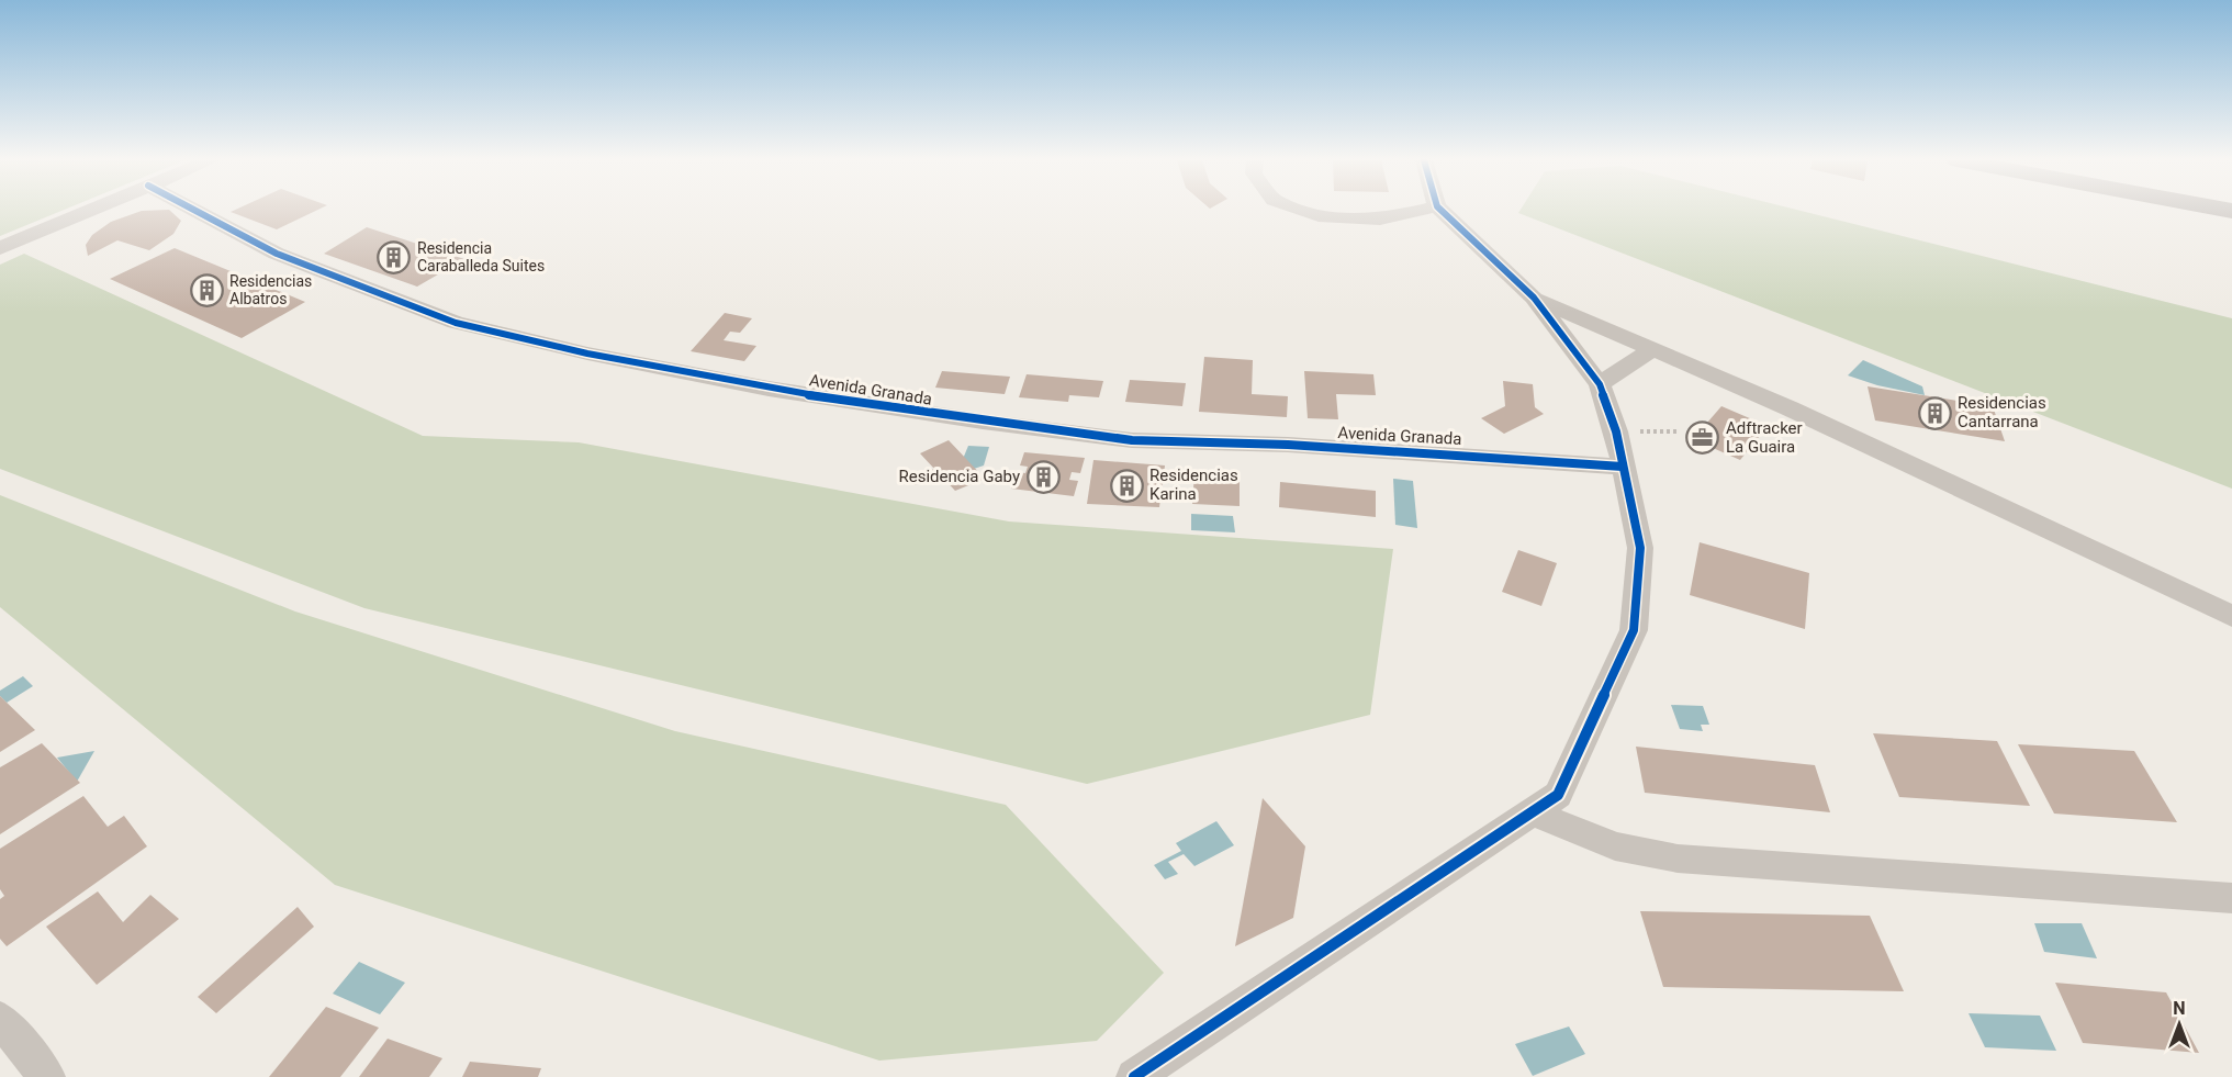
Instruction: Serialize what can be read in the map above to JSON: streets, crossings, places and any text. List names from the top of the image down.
{
  "streets": {
    "street": ["Avenida Granada"]
  },
  "places": {
    "building": [
      "Residencia Caraballeda Suites",
      "Residencias Albatros",
      "Residencias Cantarrana",
      "Residencia Gaby",
      "Residencias Karina"
    ],
    "office": ["Adftracker La Guaira"]
  },
  "north": "top"
}
